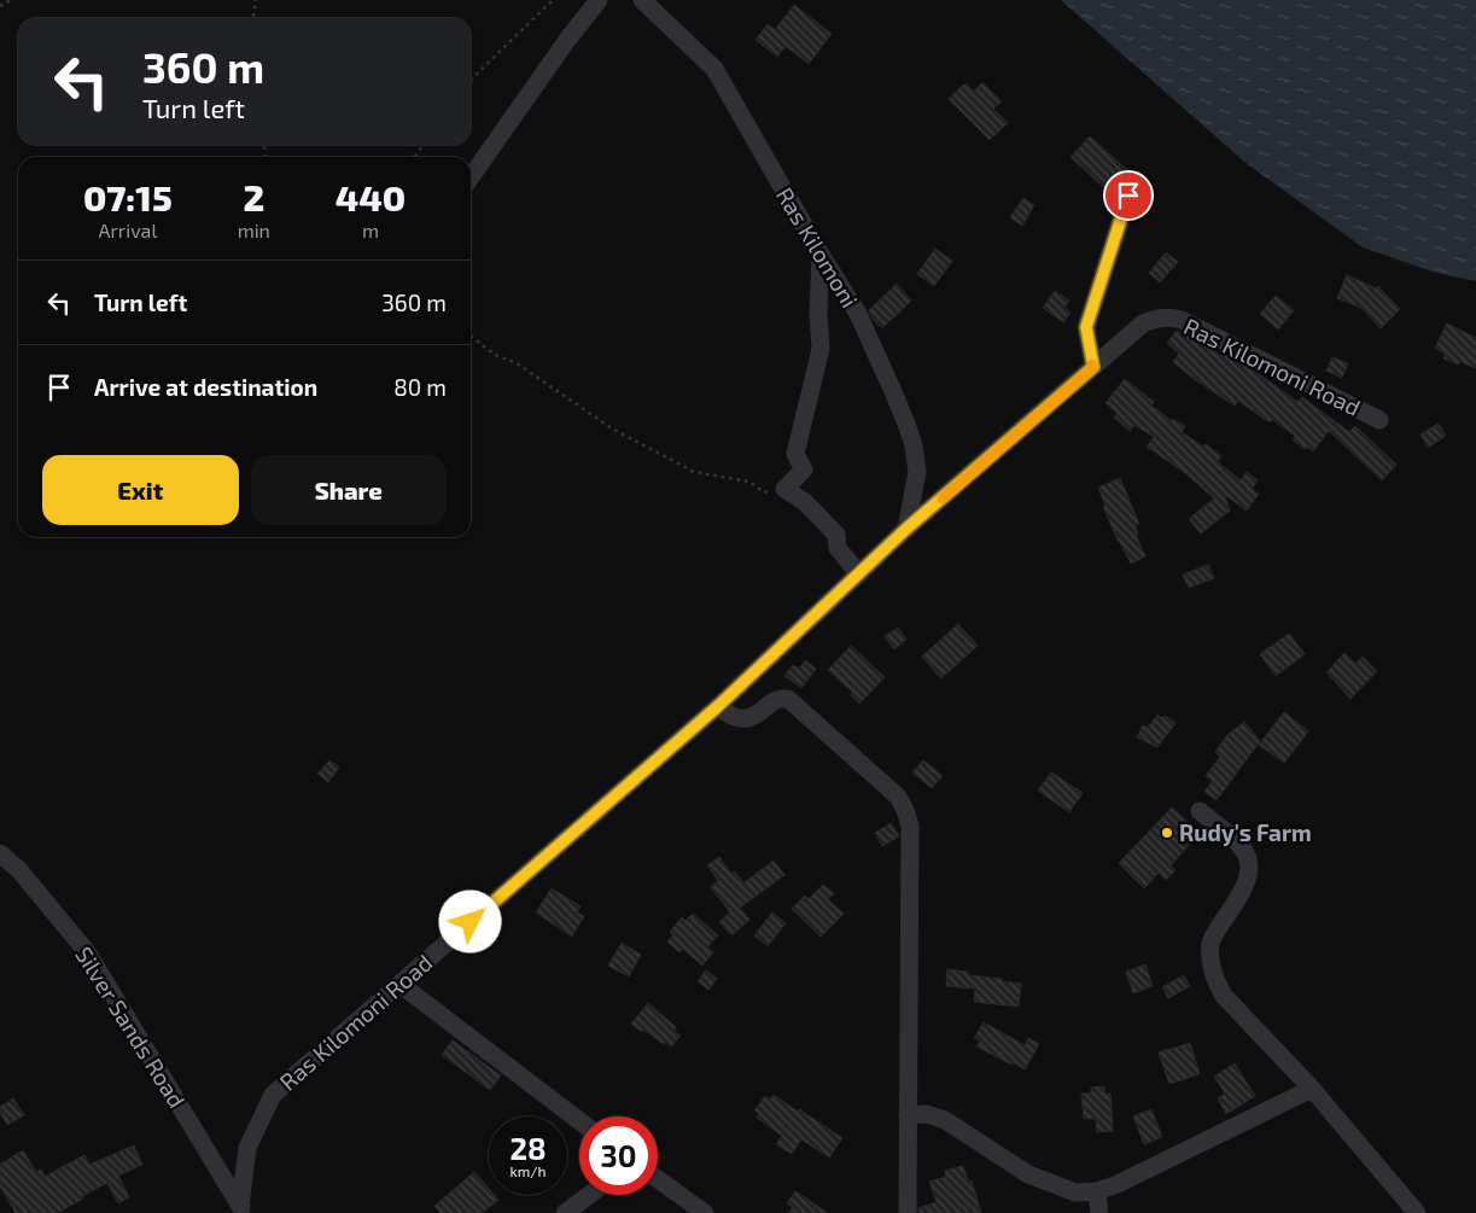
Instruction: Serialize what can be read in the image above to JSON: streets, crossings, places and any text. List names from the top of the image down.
{
  "streets": {
    "street": ["Ras Kilomoni", "Ras Kilomoni Road", "Silver Sands Road"]
  },
  "crossings": [
    ["Ras Kilomoni", "Ras Kilomoni Road"],
    ["Ras Kilomoni Road", "Silver Sands Road"]
  ],
  "places": ["Rudy's Farm"],
  "page": {
    "turn": ["360 m", "Turn left"],
    "eta": [
      "07:15",
      "Arrival",
      "2",
      "min",
      "440",
      "m"
    ],
    "list": [
      {
        "name": "Turn left",
        "value": "360 m"
      },
      {
        "name": "Arrive at destination",
        "value": "80 m"
      }
    ],
    "buttons": ["Exit", "Share"],
    "speed": "28 km/h",
    "limit": "30"
  }
}
